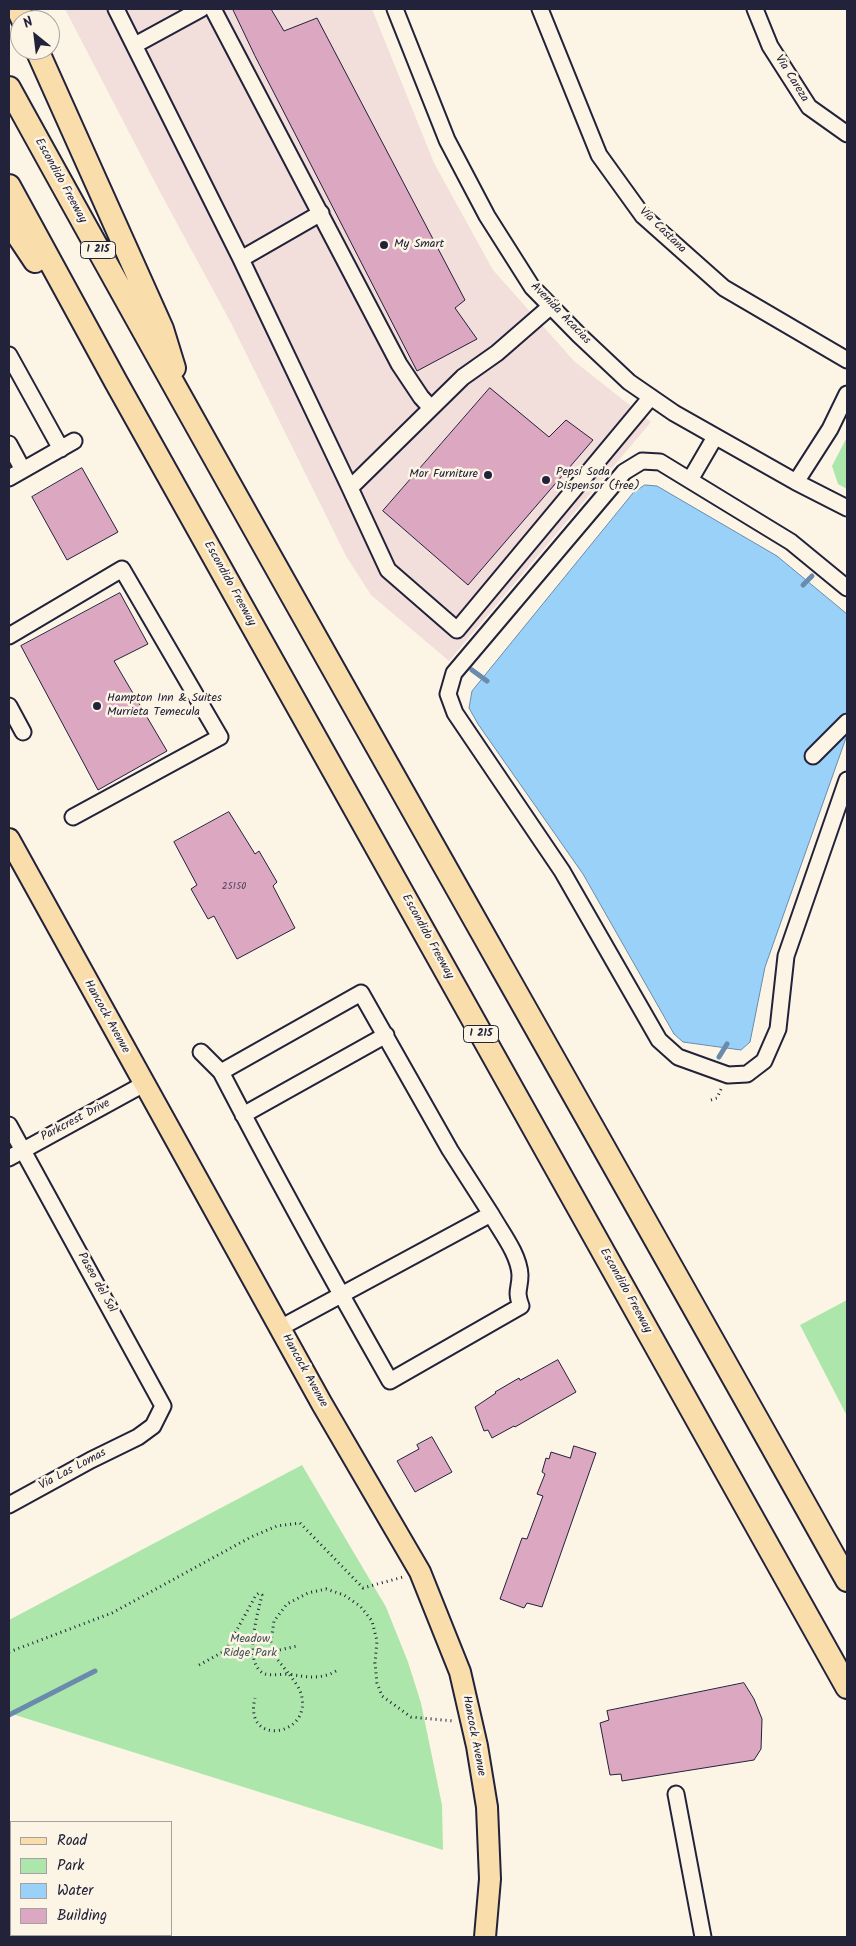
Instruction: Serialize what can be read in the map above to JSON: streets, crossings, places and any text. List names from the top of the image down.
{
  "streets": {
    "highway": ["Escondido Freeway", "I 215"],
    "main road": ["Hancock Avenue"],
    "street": [
      "Via Careza",
      "Via Castana",
      "Avenida Acacias",
      "Parkcrest Drive",
      "Paseo del Sol",
      "Via Las Lomas"
    ]
  },
  "crossings": [
    ["Hancock Avenue", "Parkcrest Drive"],
    ["Parkcrest Drive", "Paseo del Sol"],
    ["Paseo del Sol", "Via Las Lomas"]
  ],
  "parks": ["Meadow Ridge Park"],
  "places": [
    "My Smart",
    "Mor Furniture",
    "Pepsi Soda Dispensor (free)",
    "Hampton Inn & Suites Murrieta Temecula"
  ],
  "house_numbers": ["25150"],
  "legend": [
    "Road",
    "Park",
    "Water",
    "Building"
  ],
  "north": "top left"
}
